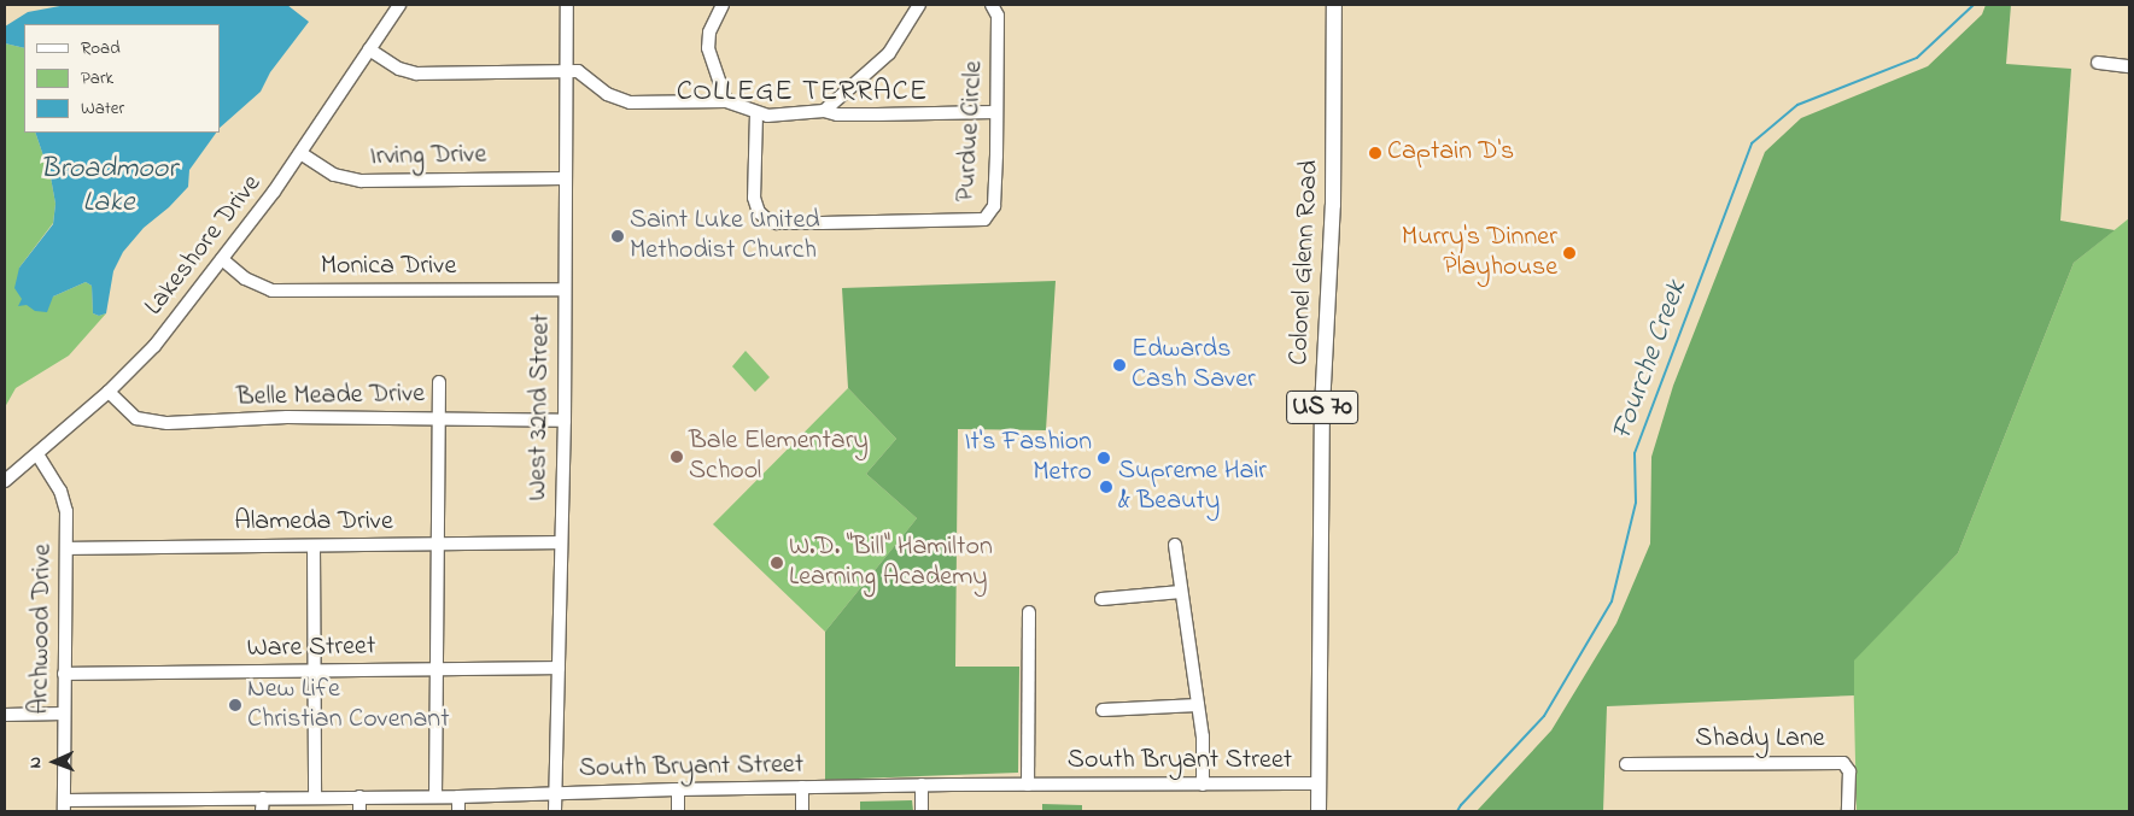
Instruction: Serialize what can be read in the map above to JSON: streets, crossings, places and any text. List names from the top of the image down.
{
  "streets": {
    "main road": ["Colonel Glenn Road", "US 70"],
    "street": [
      "Purdue Circle",
      "Irving Drive",
      "Lakeshore Drive",
      "Monica Drive",
      "Belle Meade Drive",
      "West 32nd Street",
      "Alameda Drive",
      "Archwood Drive",
      "Ware Street",
      "Shady Lane",
      "South Bryant Street"
    ]
  },
  "crossings": [
    ["Irving Drive", "Lakeshore Drive"],
    ["Irving Drive", "West 32nd Street"],
    ["Lakeshore Drive", "Monica Drive"],
    ["Lakeshore Drive", "Belle Meade Drive"],
    ["Lakeshore Drive", "Archwood Drive"],
    ["Colonel Glenn Road", "South Bryant Street"],
    ["Monica Drive", "West 32nd Street"],
    ["Belle Meade Drive", "West 32nd Street"],
    ["West 32nd Street", "Alameda Drive"],
    ["West 32nd Street", "Ware Street"],
    ["West 32nd Street", "South Bryant Street"],
    ["Alameda Drive", "Archwood Drive"],
    ["Archwood Drive", "Ware Street"],
    ["Archwood Drive", "South Bryant Street"]
  ],
  "districts": ["COLLEGE TERRACE"],
  "water": ["Broadmoor Lake", "Fourche Creek"],
  "places": [
    "Captain D's",
    "Saint Luke United Methodist Church",
    "Murry's Dinner Playhouse",
    "Edwards Cash Saver",
    "Bale Elementary School",
    "It's Fashion Metro",
    "Supreme Hair & Beauty",
    "W.D. \"Bill\" Hamilton Learning Academy",
    "New Life Christian Covenant"
  ],
  "legend": ["Road", "Park", "Water"],
  "north": "left"
}
